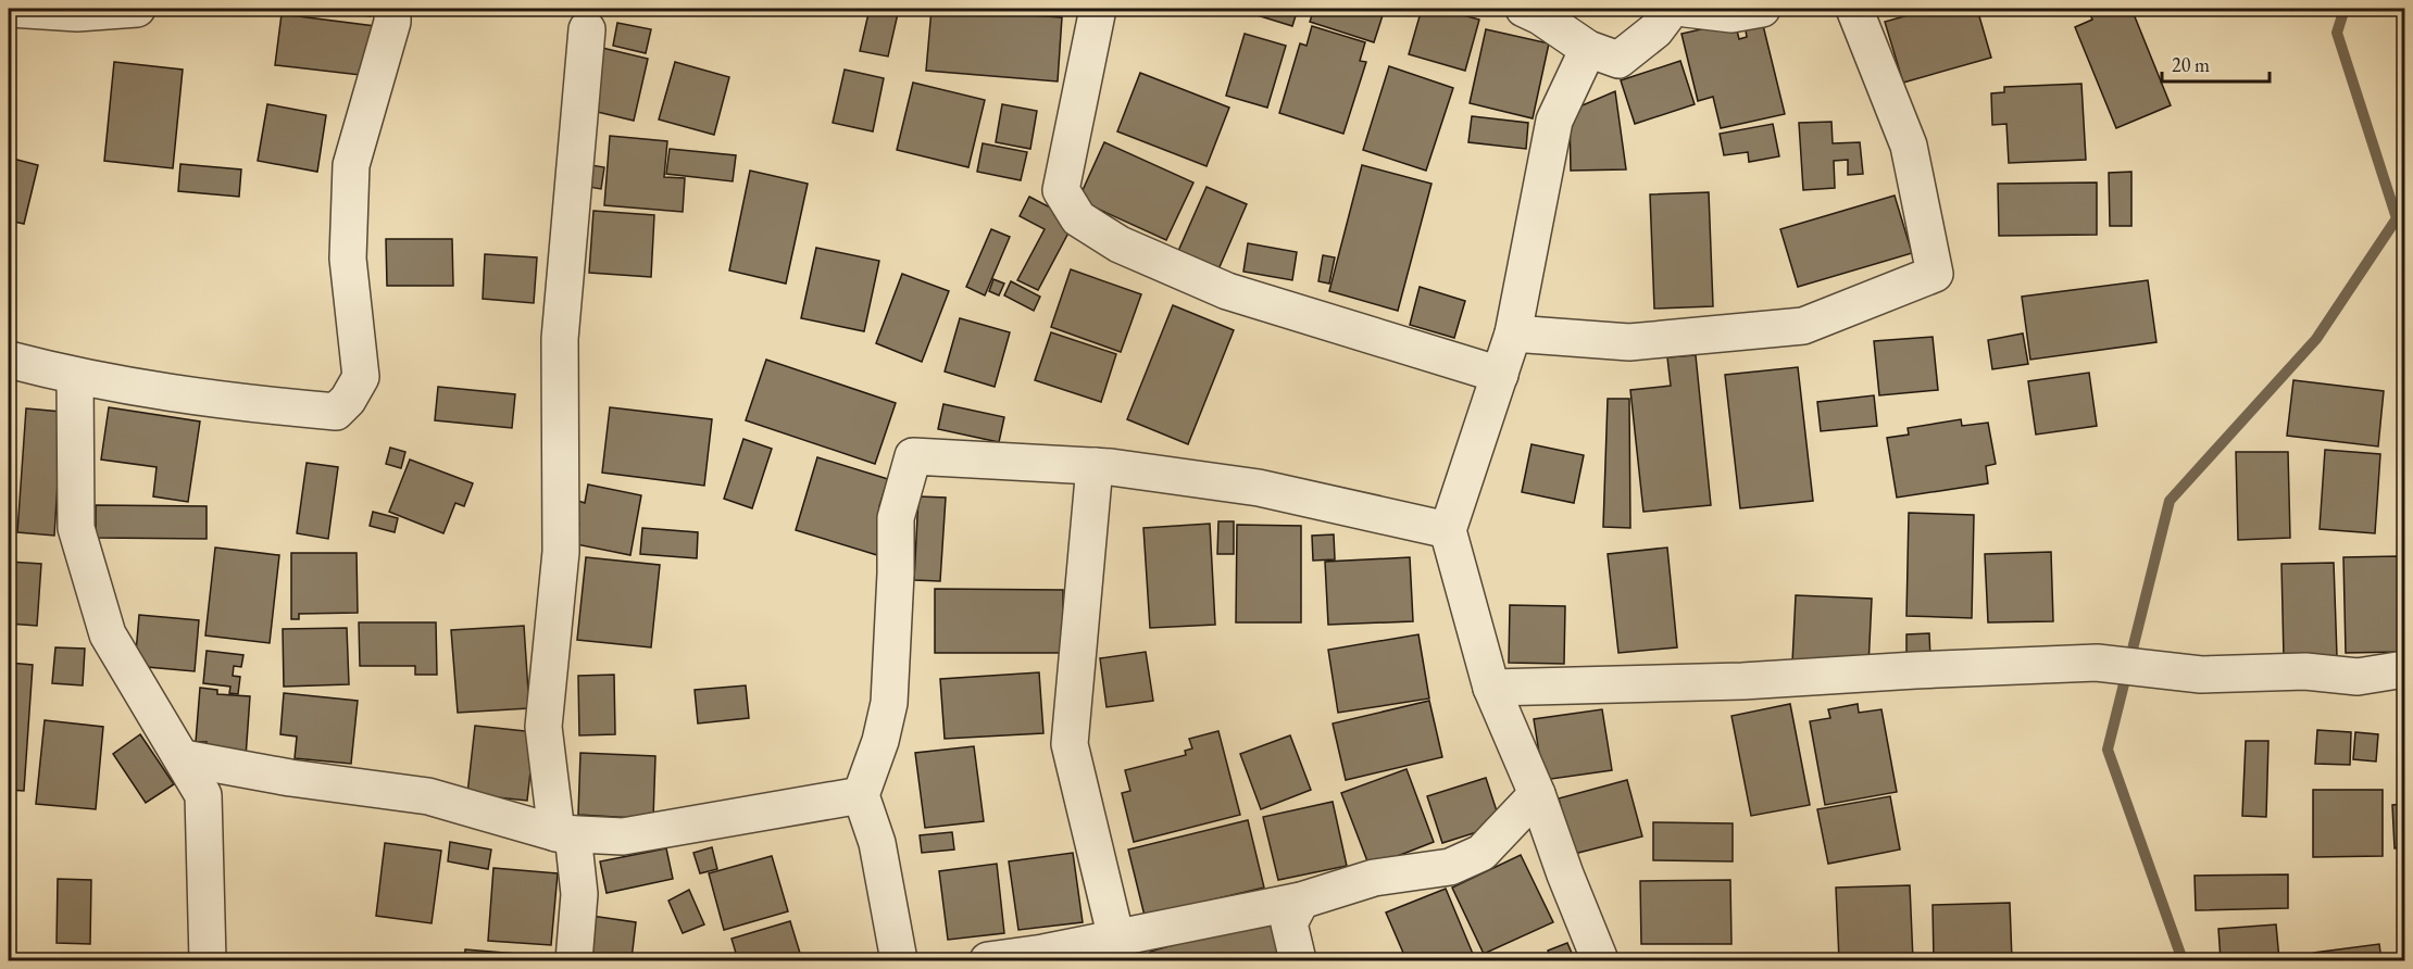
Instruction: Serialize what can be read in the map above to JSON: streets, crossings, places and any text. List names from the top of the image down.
{
  "scale_bar": "20 m"
}
